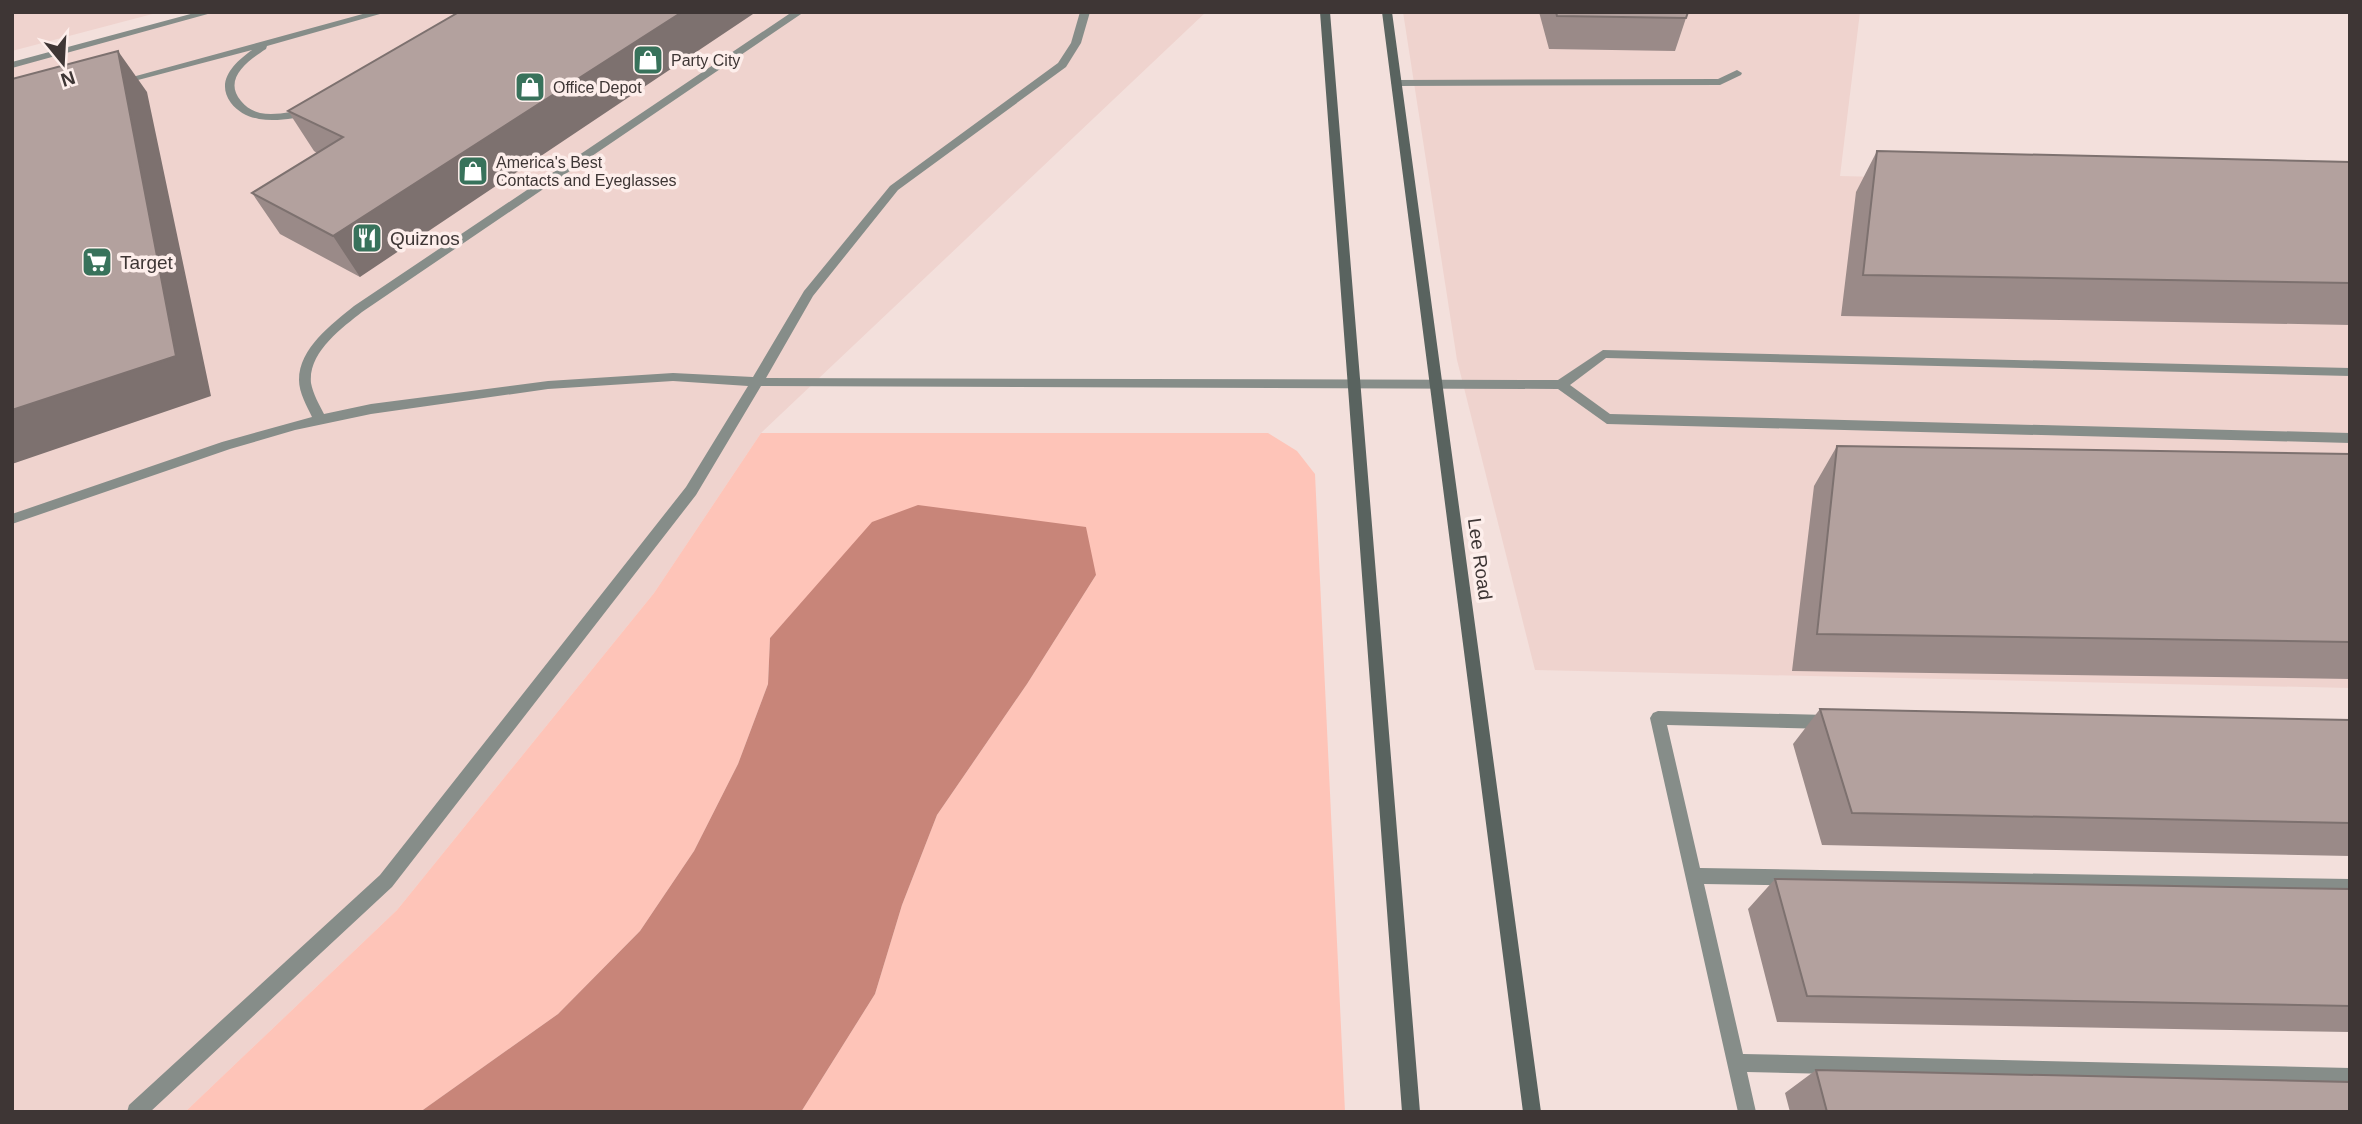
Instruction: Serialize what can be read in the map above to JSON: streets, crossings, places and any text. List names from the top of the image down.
{
  "streets": {
    "street": ["Lee Road"]
  },
  "places": {
    "shop": ["Party City", "Office Depot", "America's Best Contacts and Eyeglasses"],
    "restaurant": ["Quiznos"],
    "supermarket": ["Target"]
  },
  "north": "bottom"
}
